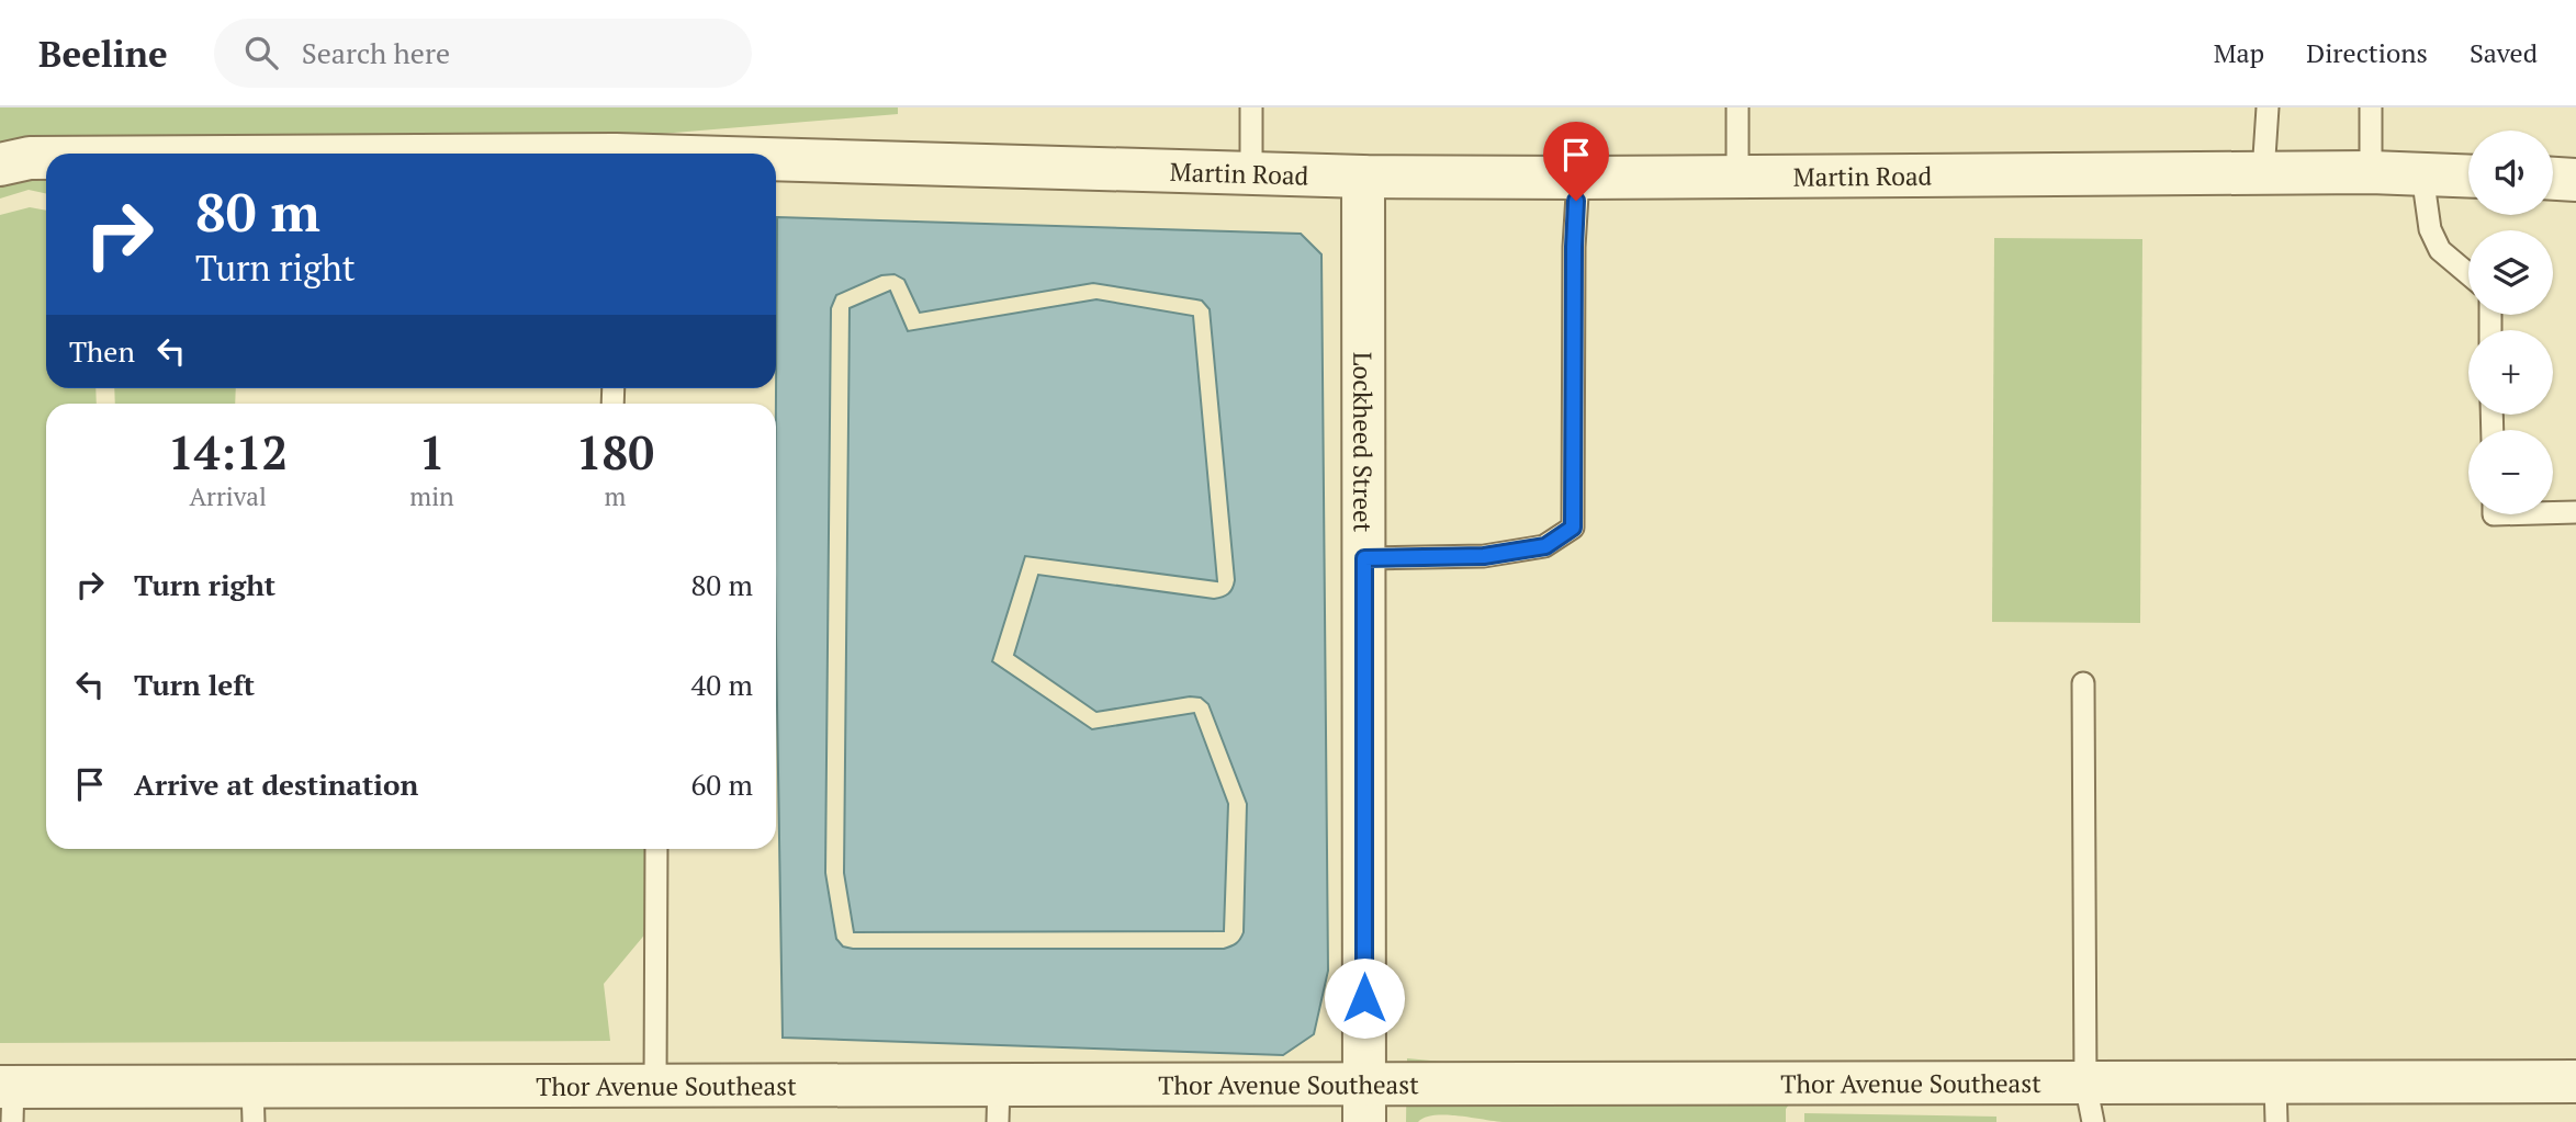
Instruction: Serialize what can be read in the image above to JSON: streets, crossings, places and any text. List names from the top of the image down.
{
  "streets": {
    "street": ["Martin Road", "Lockheed Street", "Thor Avenue Southeast"]
  },
  "crossings": [
    ["Martin Road", "Lockheed Street"],
    ["Lockheed Street", "Thor Avenue Southeast"]
  ],
  "page": {
    "header": "Beeline",
    "search": "Search here",
    "nav": ["Map", "Directions", "Saved"],
    "map_buttons": ["+", "−"],
    "turn": ["80 m", "Turn right"],
    "then": "Then",
    "eta": [
      "14:12",
      "Arrival",
      "1",
      "min",
      "180",
      "m"
    ],
    "list": [
      {
        "name": "Turn right",
        "value": "80 m"
      },
      {
        "name": "Turn left",
        "value": "40 m"
      },
      {
        "name": "Arrive at destination",
        "value": "60 m"
      }
    ]
  }
}
